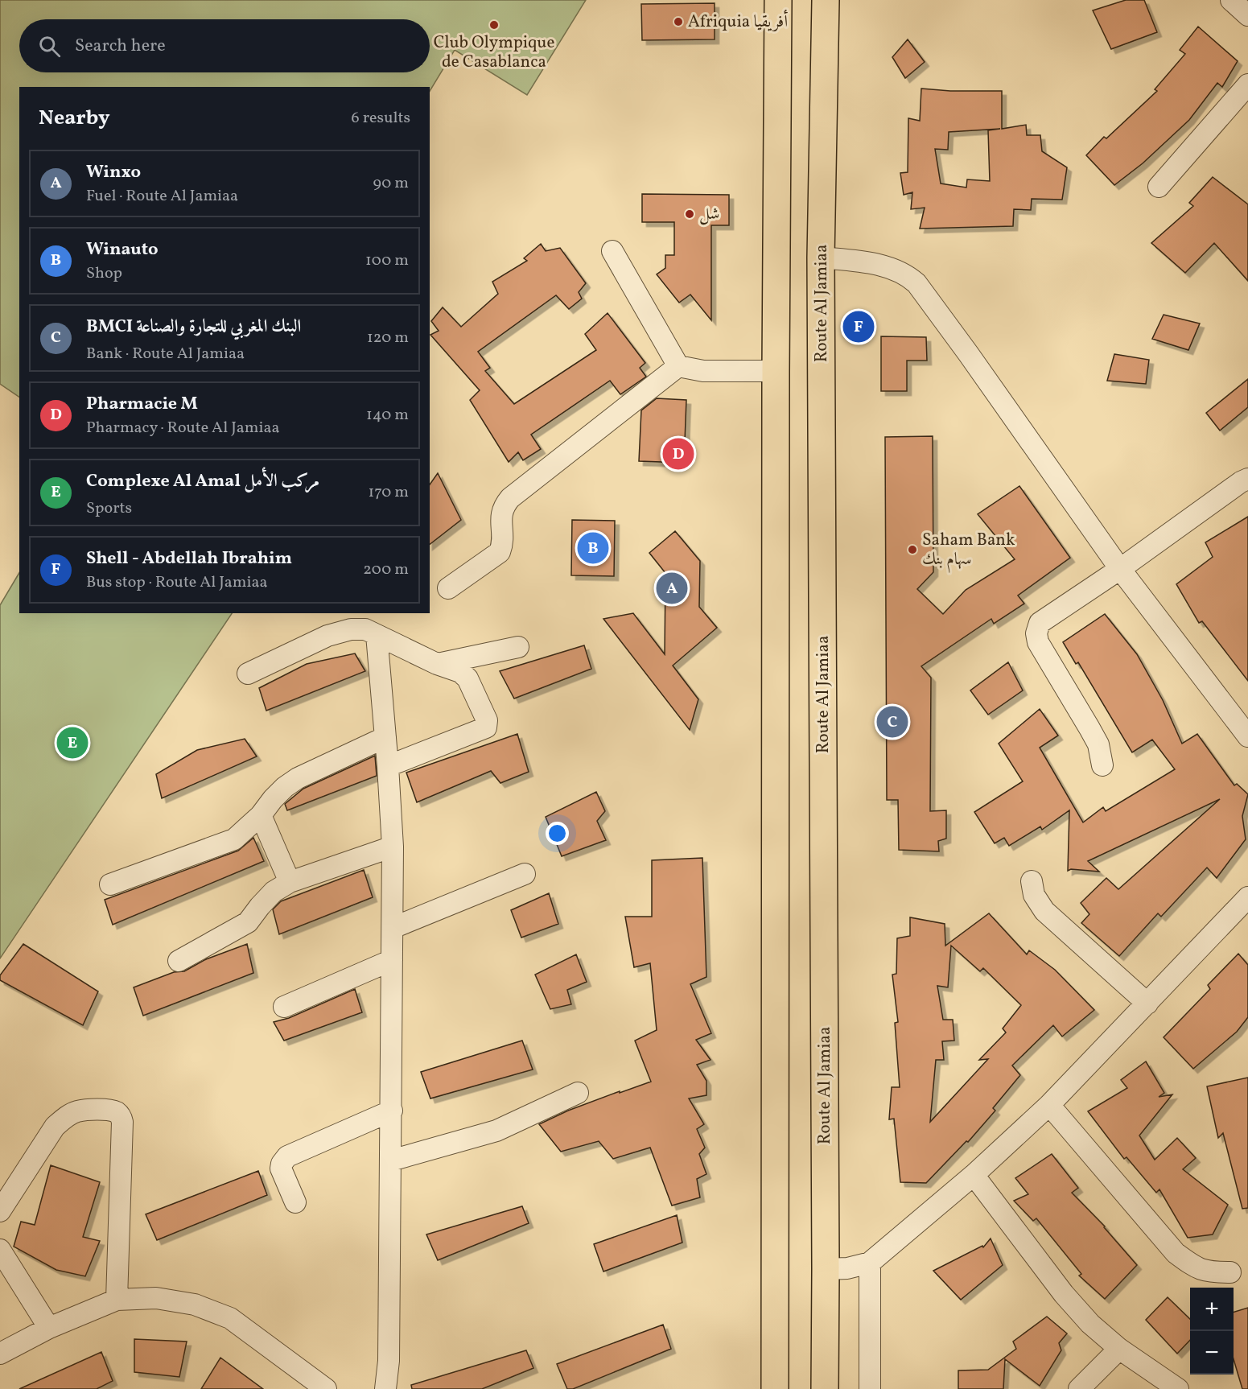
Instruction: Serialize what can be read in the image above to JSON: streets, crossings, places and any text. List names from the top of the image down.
{
  "streets": {
    "main road": ["Route Al Jamiaa"]
  },
  "places": [
    "Afriquia أفريقيا",
    "Club Olympique de Casablanca",
    "شل",
    "Saham Bank سهام بنك"
  ],
  "page": {
    "search": "Search here",
    "heading": ["Nearby", "6 results"],
    "list": [
      {
        "mark": "A",
        "name": "Winxo",
        "note": "Fuel · Route Al Jamiaa",
        "value": "90 m"
      },
      {
        "mark": "B",
        "name": "Winauto",
        "note": "Shop",
        "value": "100 m"
      },
      {
        "mark": "C",
        "name": "BMCI البنك المغربي للتجارة والصناعة",
        "note": "Bank · Route Al Jamiaa",
        "value": "120 m"
      },
      {
        "mark": "D",
        "name": "Pharmacie M",
        "note": "Pharmacy · Route Al Jamiaa",
        "value": "140 m"
      },
      {
        "mark": "E",
        "name": "Complexe Al Amal مركب الأمل",
        "note": "Sports",
        "value": "170 m"
      },
      {
        "mark": "F",
        "name": "Shell - Abdellah Ibrahim",
        "note": "Bus stop · Route Al Jamiaa",
        "value": "200 m"
      }
    ],
    "pins": [
      "F",
      "D",
      "B",
      "A",
      "C",
      "E"
    ],
    "map_buttons": ["+", "−"]
  }
}
